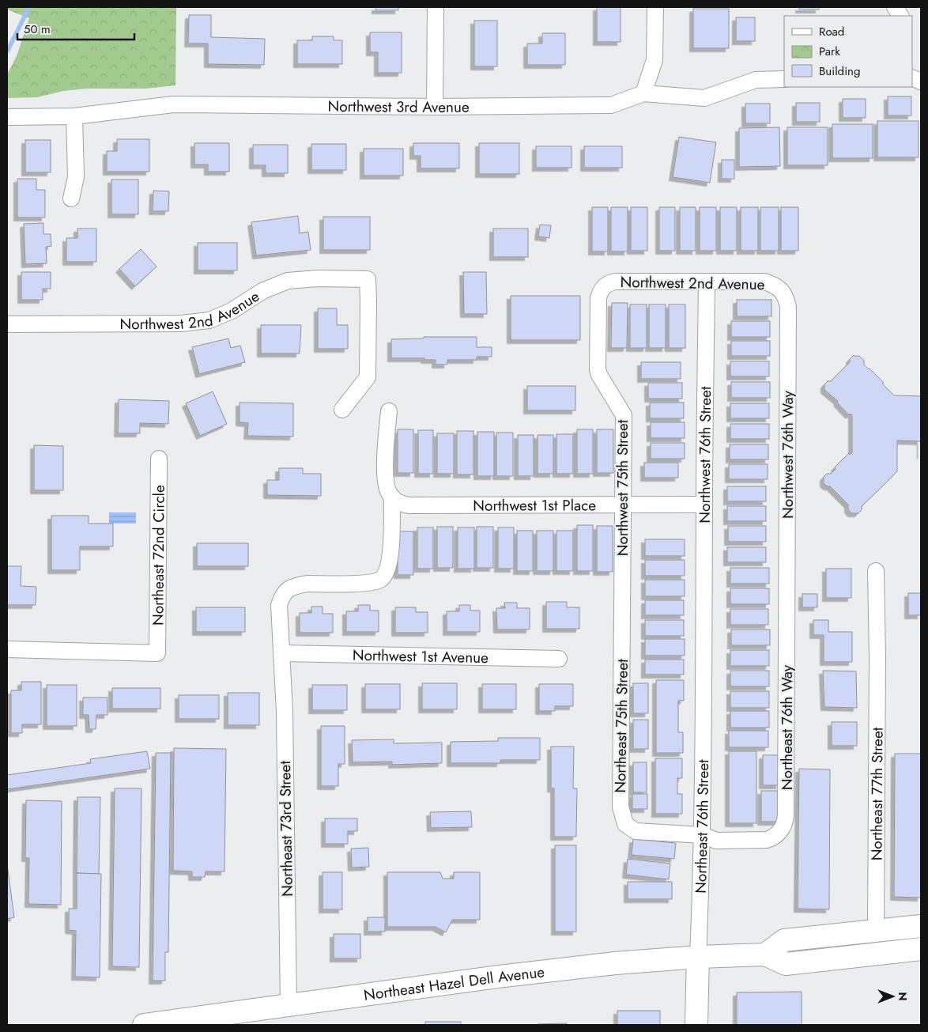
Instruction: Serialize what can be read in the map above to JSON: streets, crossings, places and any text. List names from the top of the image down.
{
  "streets": {
    "main road": ["Northeast 76th Street", "Northeast Hazel Dell Avenue"],
    "street": [
      "Northwest 3rd Avenue",
      "Northwest 2nd Avenue",
      "Northwest 76th Street",
      "Northwest 76th Way",
      "Northwest 75th Street",
      "Northwest 1st Place",
      "Northeast 72nd Circle",
      "Northwest 1st Avenue",
      "Northeast 75th Street",
      "Northeast 76th Way",
      "Northeast 77th Street",
      "Northeast 73rd Street"
    ]
  },
  "crossings": [
    ["Northwest 2nd Avenue", "Northwest 76th Street"],
    ["Northwest 2nd Avenue", "Northwest 76th Way"],
    ["Northwest 2nd Avenue", "Northwest 75th Street"],
    ["Northwest 76th Street", "Northwest 1st Place"],
    ["Northwest 76th Street", "Northeast 76th Street"],
    ["Northwest 76th Way", "Northeast 76th Way"],
    ["Northwest 75th Street", "Northwest 1st Place"],
    ["Northwest 75th Street", "Northeast 75th Street"],
    ["Northwest 1st Place", "Northeast 73rd Street"],
    ["Northwest 1st Avenue", "Northeast 73rd Street"],
    ["Northeast 75th Street", "Northeast 76th Way"],
    ["Northeast 75th Street", "Northeast 76th Street"],
    ["Northeast 76th Way", "Northeast 76th Street"],
    ["Northeast 76th Street", "Northeast Hazel Dell Avenue"],
    ["Northeast 73rd Street", "Northeast Hazel Dell Avenue"]
  ],
  "legend": ["Road", "Park", "Building"],
  "scale_bar": "50 m",
  "north": "right"
}
